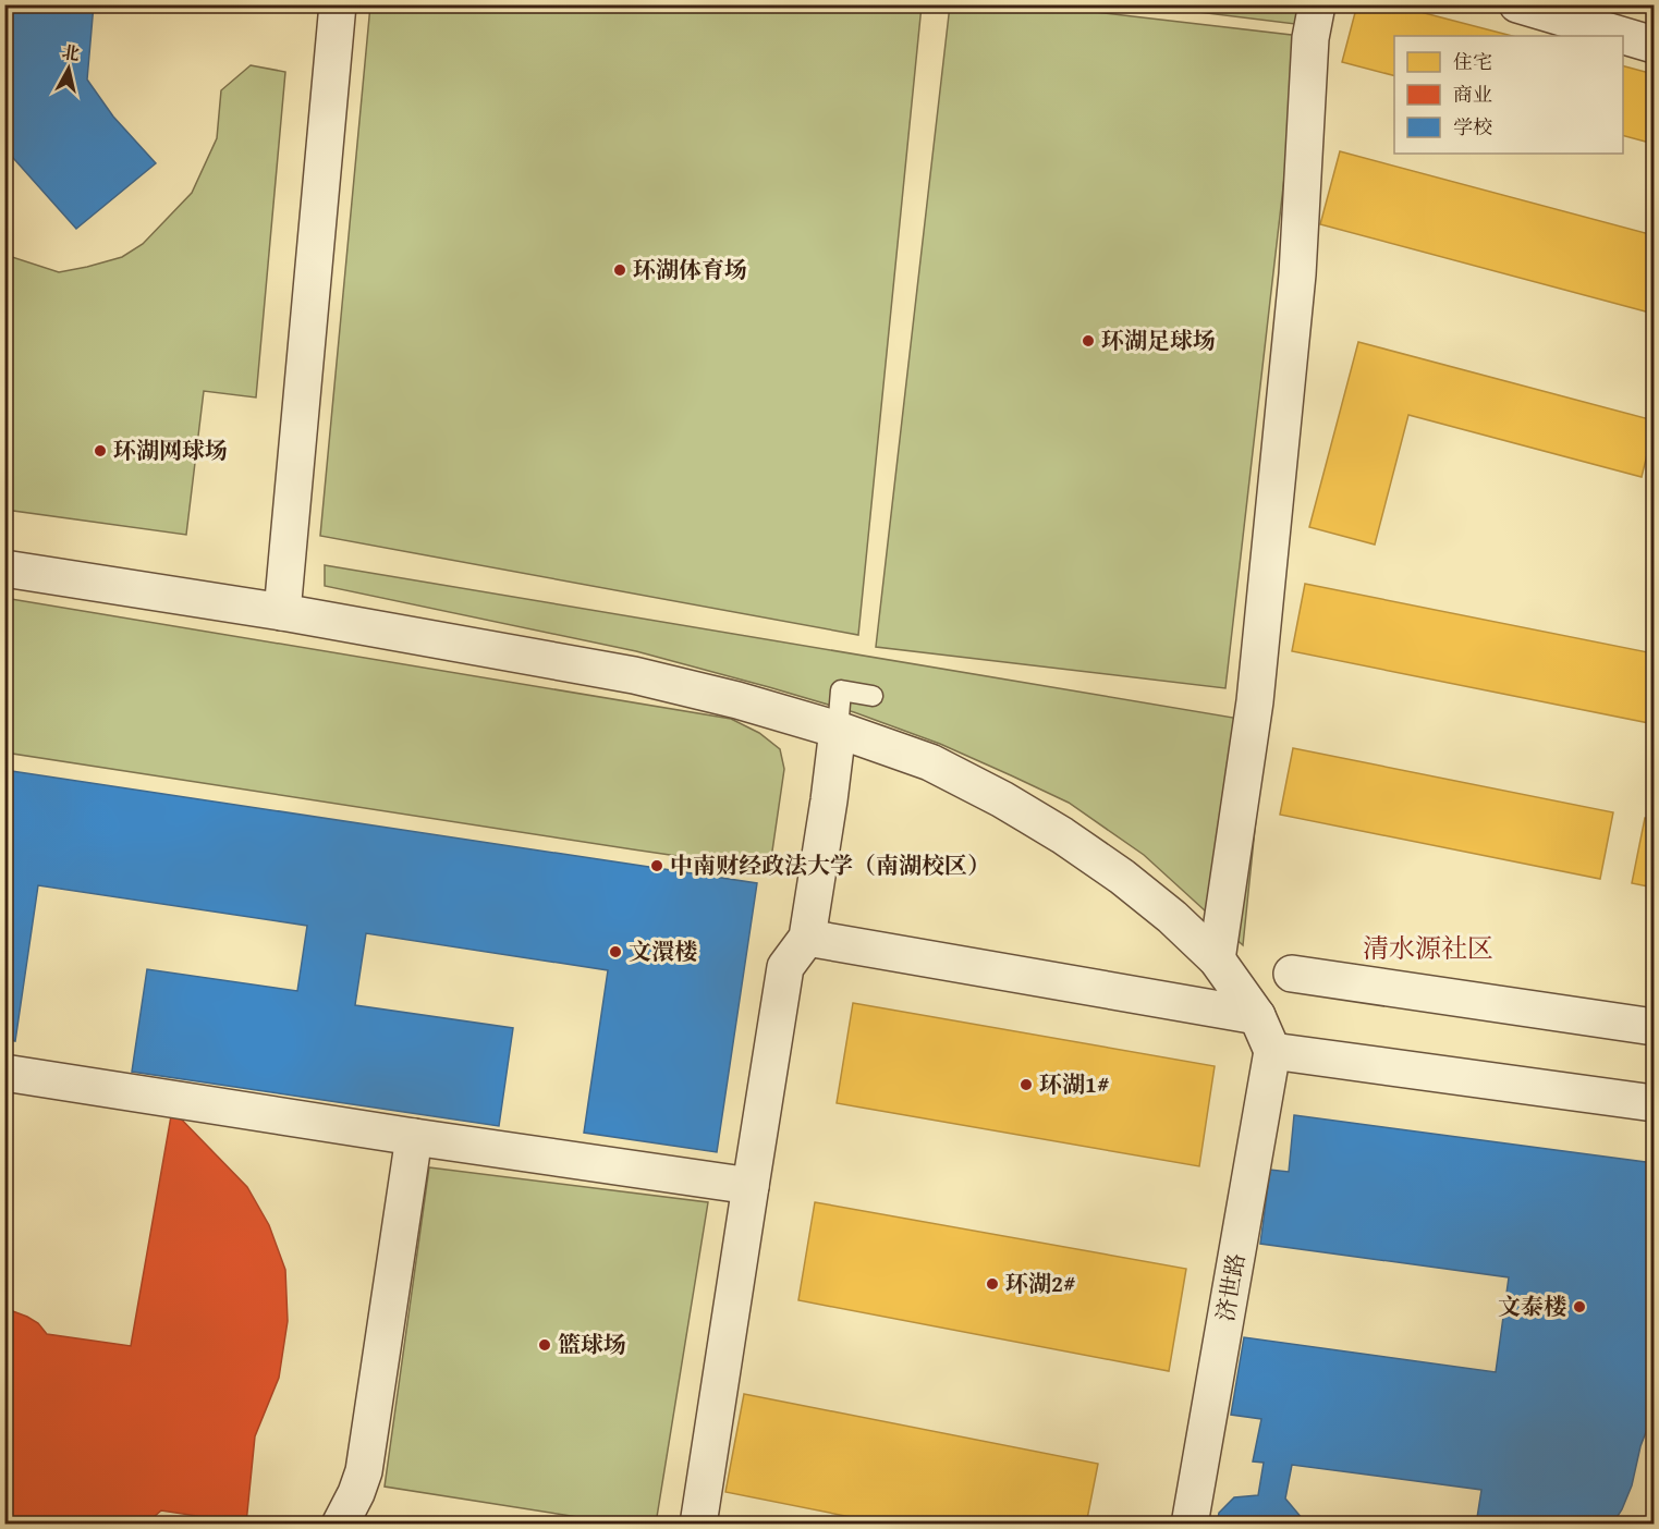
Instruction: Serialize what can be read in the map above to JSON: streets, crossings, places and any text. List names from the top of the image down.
{
  "streets": {
    "street": ["济世路"]
  },
  "districts": ["清水源社区"],
  "places": [
    "环湖体育场",
    "环湖足球场",
    "环湖网球场",
    "中南财经政法大学（南湖校区）",
    "文澴楼",
    "环湖1#",
    "环湖2#",
    "文泰楼",
    "篮球场"
  ],
  "legend": ["住宅", "商业", "学校"],
  "north": "top"
}
